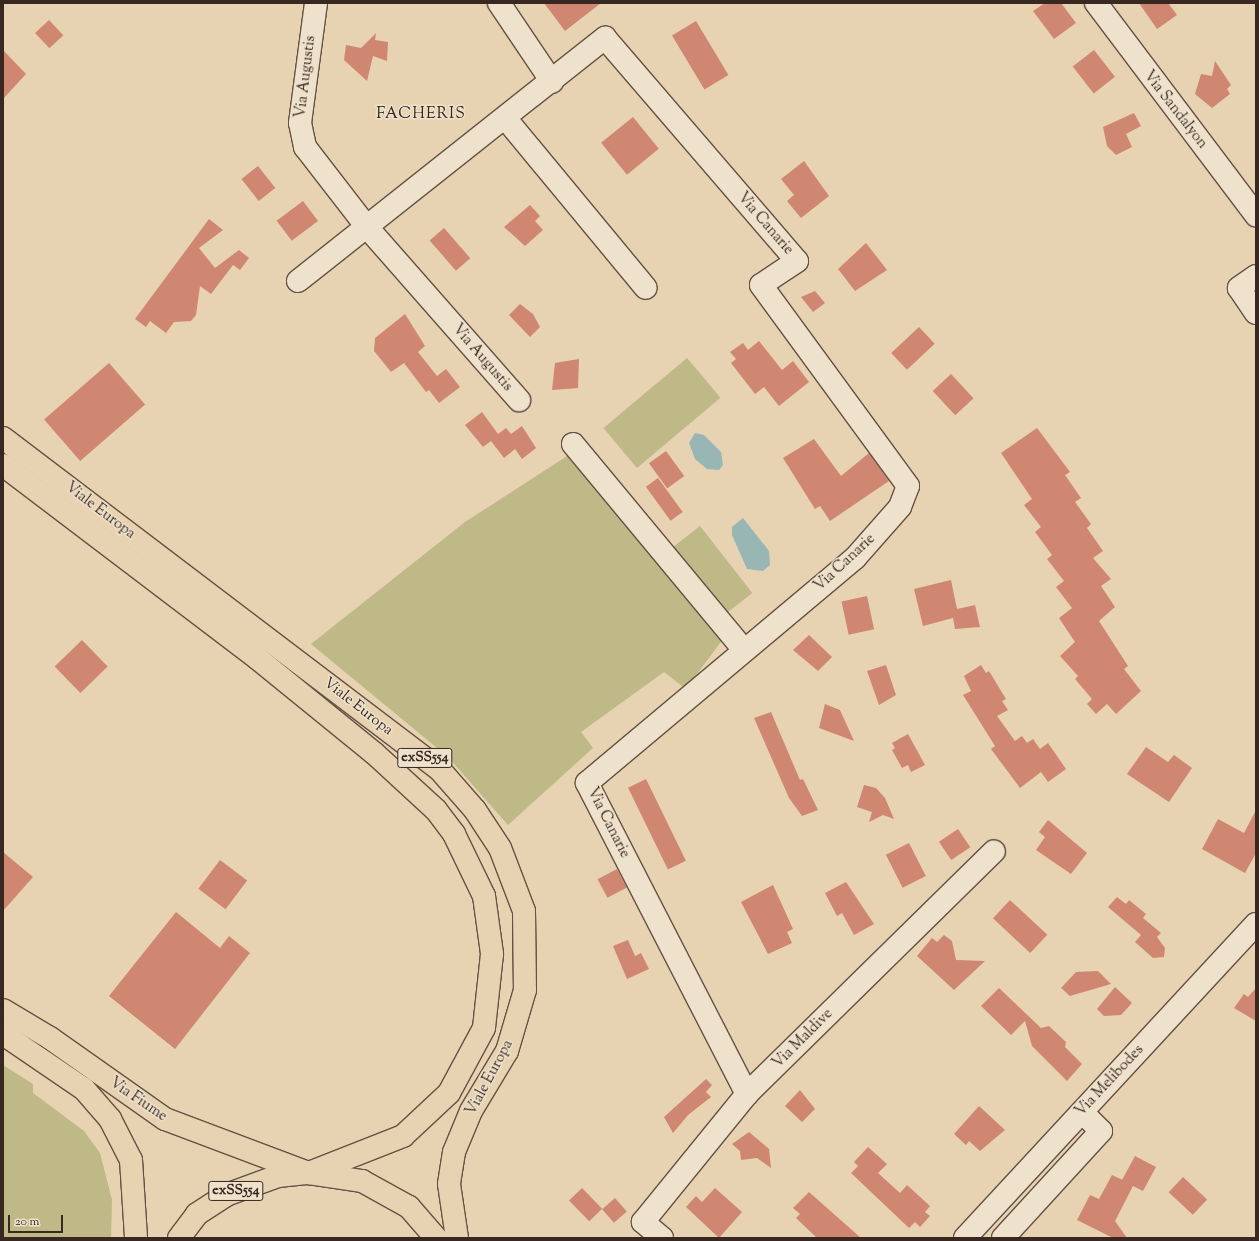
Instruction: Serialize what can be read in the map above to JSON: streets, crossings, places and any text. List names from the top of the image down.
{
  "streets": {
    "main road": ["Viale Europa", "exSS554", "Via Fiume"],
    "street": [
      "Via Augustis",
      "Via Sandalyon",
      "Via Canarie",
      "Via Maldive",
      "Via Melibodes"
    ]
  },
  "crossings": [
    ["Via Canarie", "Via Maldive"],
    ["Viale Europa", "exSS554"],
    ["Viale Europa", "Via Fiume"],
    ["exSS554", "Via Fiume"]
  ],
  "districts": ["FACHERIS"],
  "scale_bar": "20 m"
}
